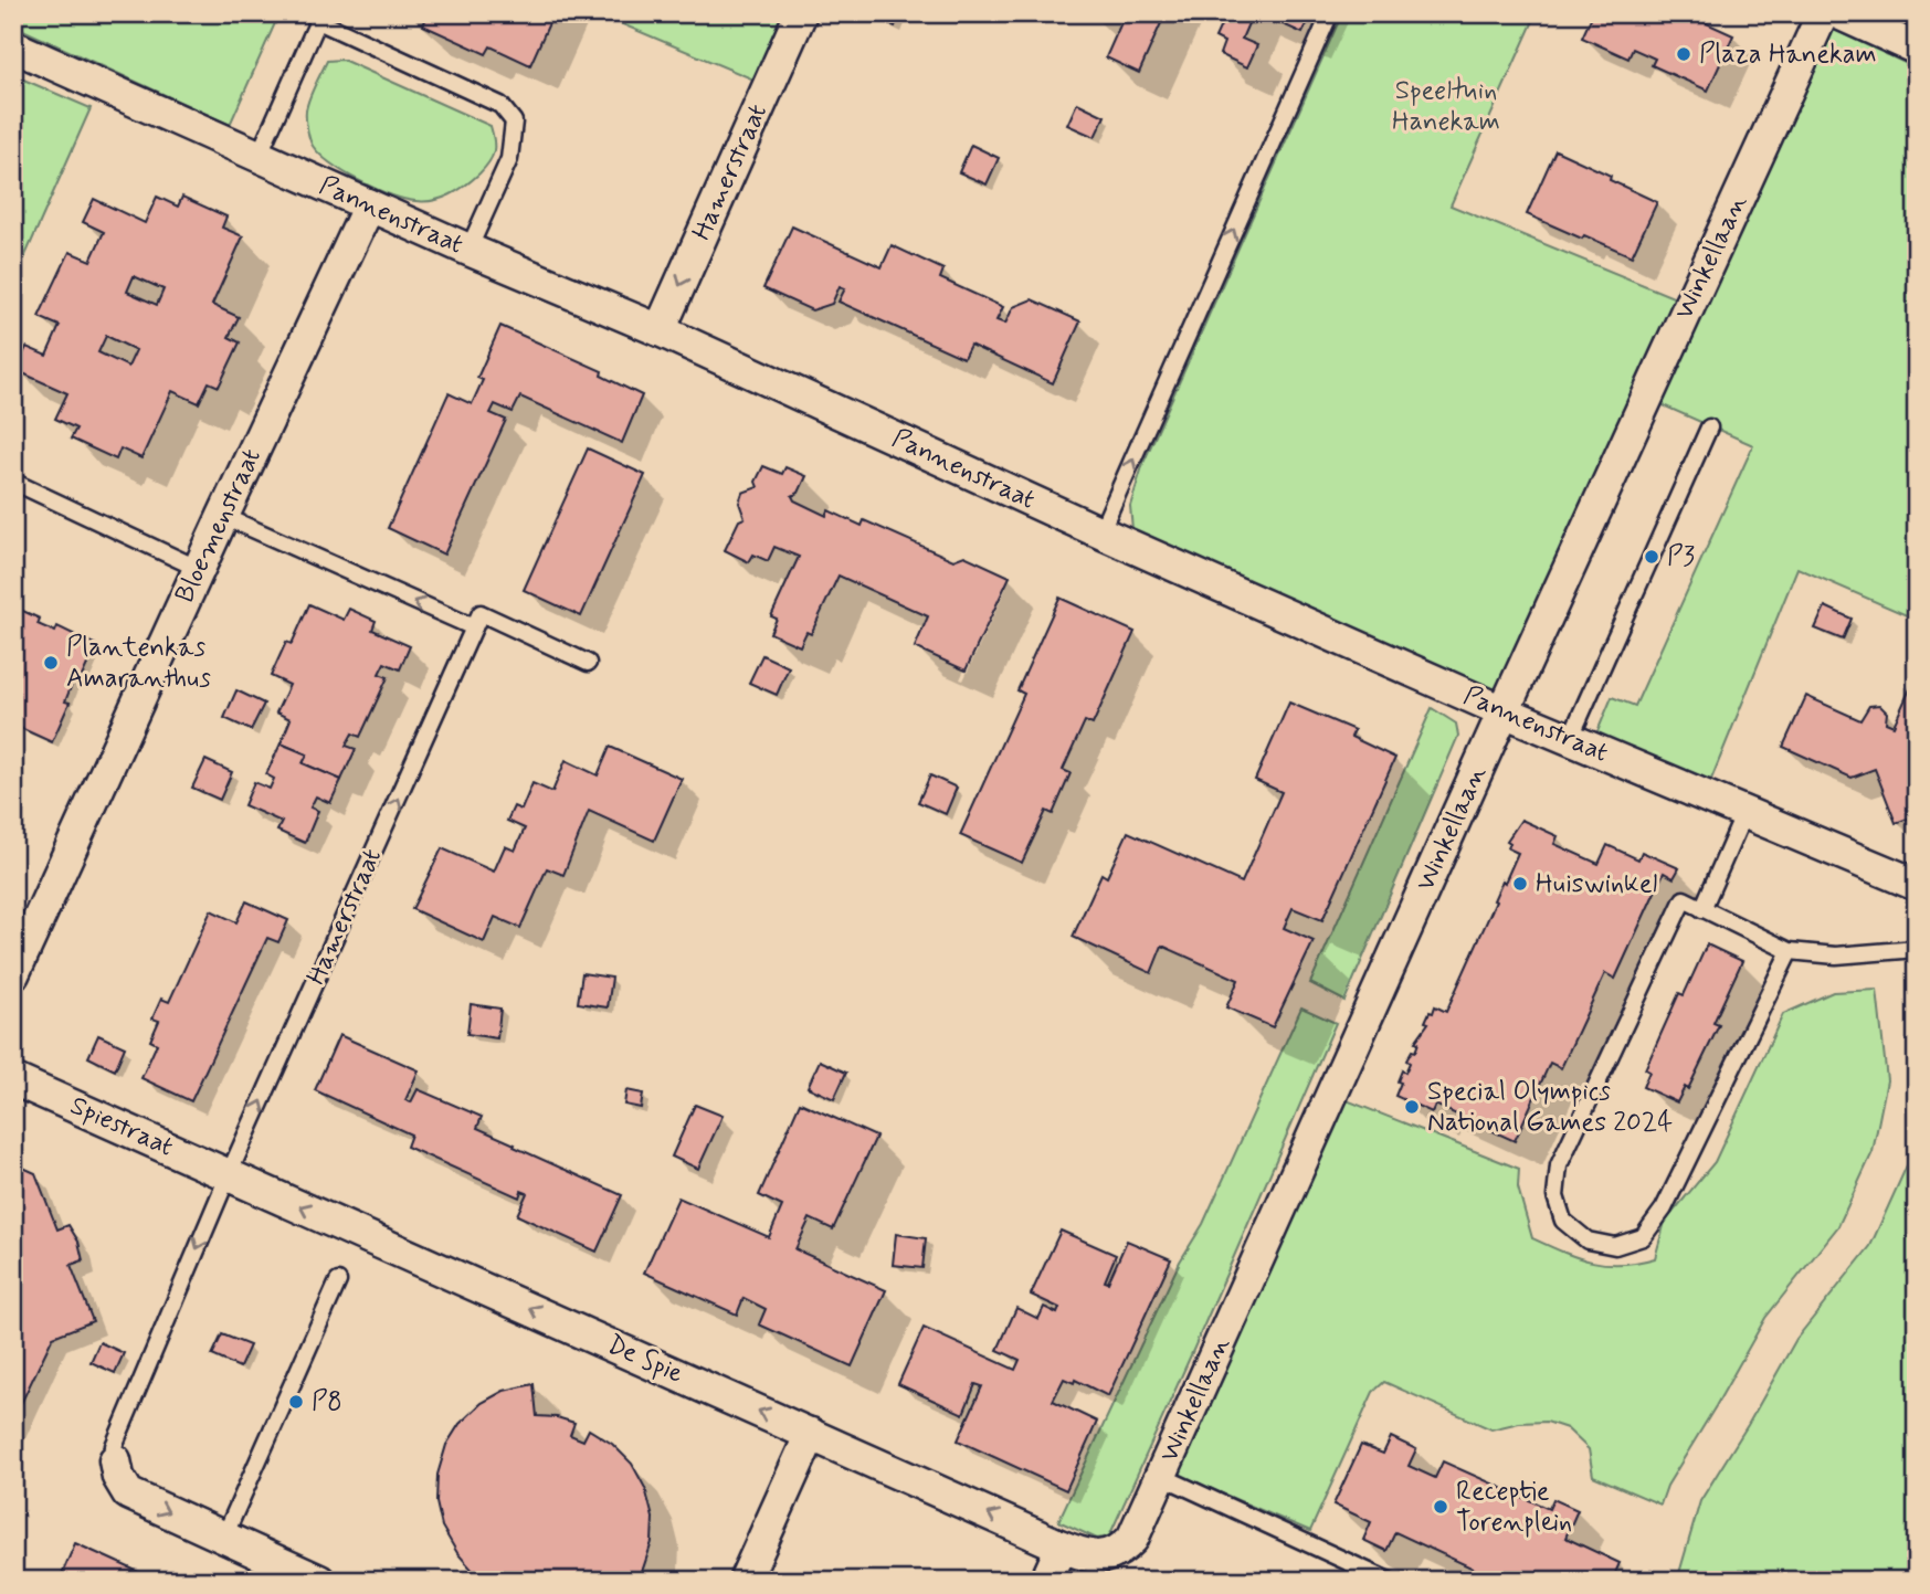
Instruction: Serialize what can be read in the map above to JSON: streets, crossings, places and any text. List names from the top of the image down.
{
  "streets": {
    "street": [
      "Hamerstraat",
      "Pannenstraat",
      "Winkellaan",
      "Bloemenstraat",
      "Spiestraat",
      "De Spie"
    ]
  },
  "crossings": [
    ["Hamerstraat", "Pannenstraat"],
    ["Hamerstraat", "Spiestraat"],
    ["Hamerstraat", "De Spie"],
    ["Pannenstraat", "Winkellaan"],
    ["Pannenstraat", "Bloemenstraat"],
    ["Winkellaan", "De Spie"],
    ["Spiestraat", "De Spie"]
  ],
  "one_way": ["De Spie"],
  "parks": ["Speeltuin Hanekam"],
  "places": [
    "Plaza Hanekam",
    "P3",
    "Plantenkas Amaranthus",
    "Huiswinkel",
    "Special Olympics National Games 2024",
    "P8",
    "Receptie Torenplein"
  ]
}
